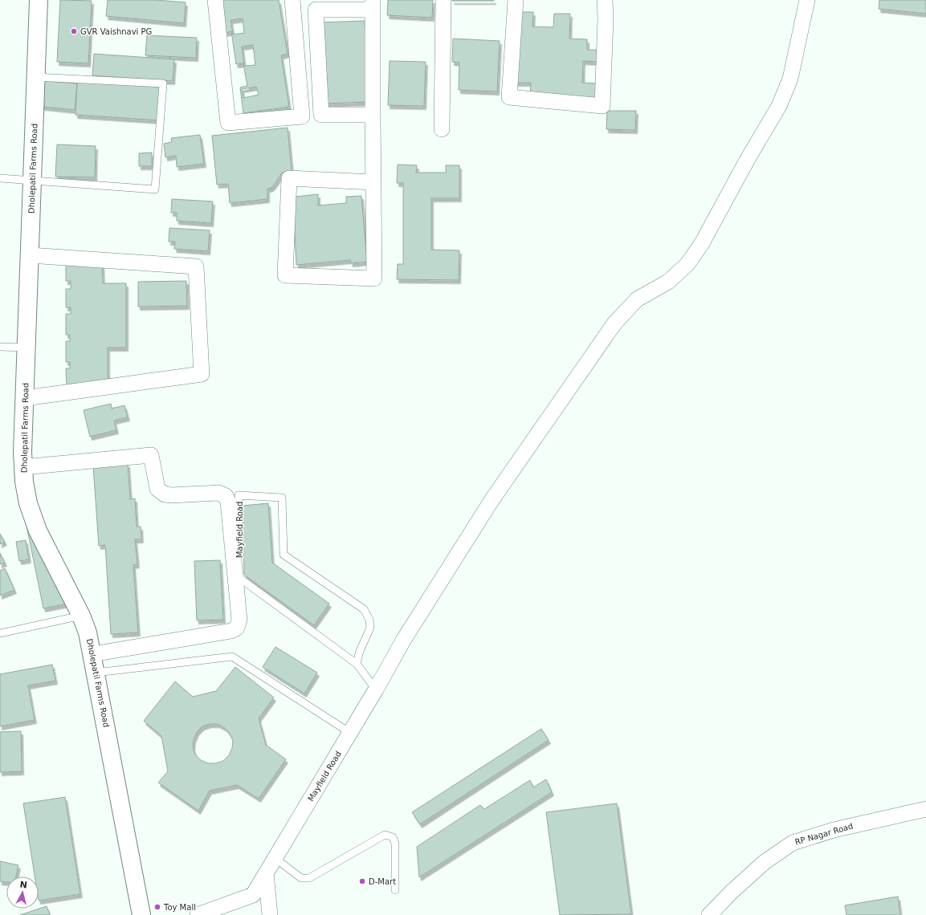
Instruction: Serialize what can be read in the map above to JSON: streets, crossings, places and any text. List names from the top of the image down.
{
  "streets": {
    "street": ["Dholepatil Farms Road", "Mayfield Road", "RP Nagar Road"]
  },
  "places": ["GVR Vaishnavi PG", "D-Mart", "Toy Mall"],
  "north": "top"
}
